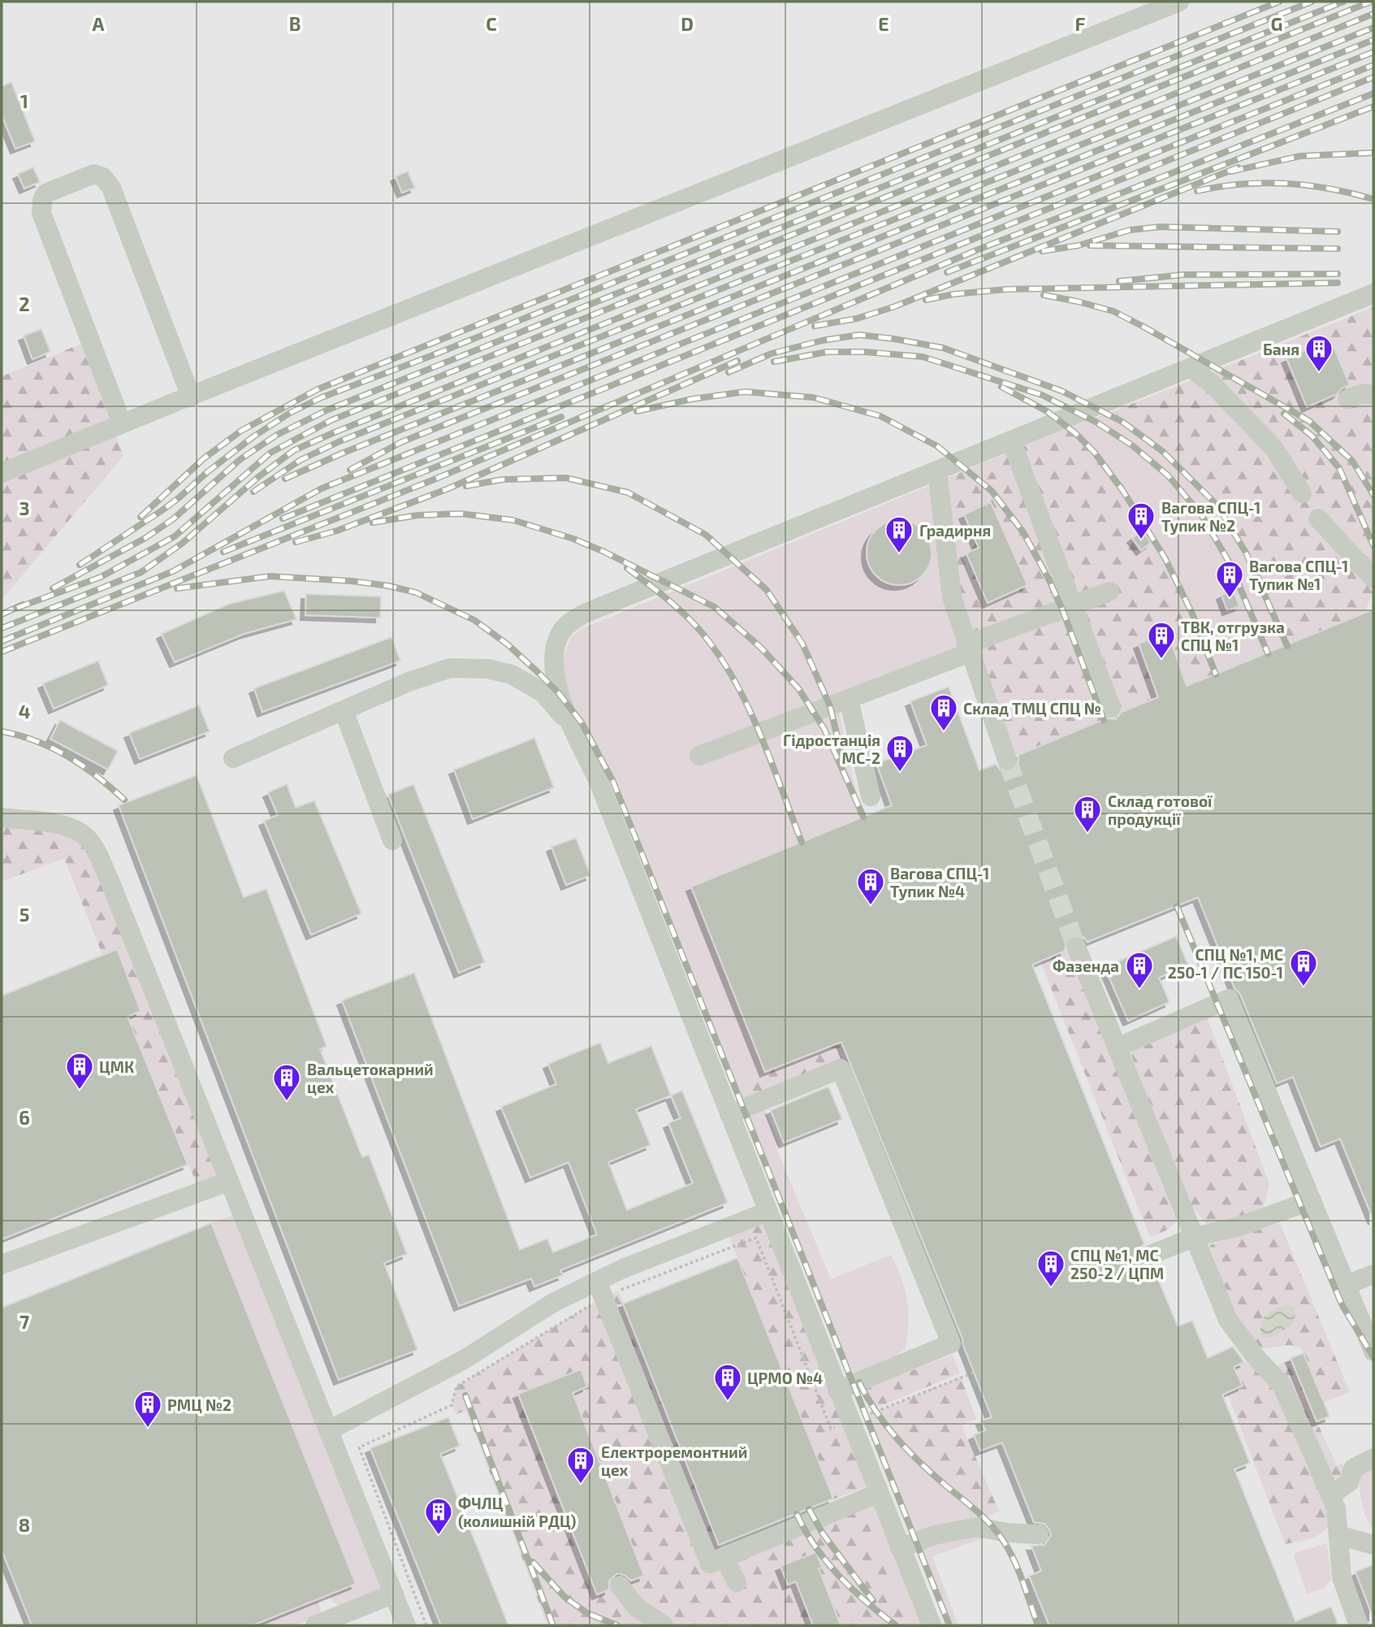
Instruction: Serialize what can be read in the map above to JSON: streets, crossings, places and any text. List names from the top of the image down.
{
  "places": {
    "building": [
      "Баня",
      "Вагова СПЦ-1 Тупик №2",
      "Градирня",
      "Вагова СПЦ-1 Тупик №1",
      "ТВК, отгрузка СПЦ №1",
      "Склад ТМЦ СПЦ №",
      "Гідростанція МС-2",
      "Склад готової продукції",
      "Вагова СПЦ-1 Тупик №4",
      "СПЦ №1, МС 250-1 / ПС 150-1",
      "Фазенда",
      "ЦМК",
      "Вальцетокарний цех",
      "СПЦ №1, МС 250-2 / ЦПМ",
      "ЦРМО №4",
      "РМЦ №2",
      "Електроремонтний цех",
      "ФЧЛЦ (колишній РДЦ)"
    ]
  },
  "grid": {
    "columns": [
      "A",
      "B",
      "C",
      "D",
      "E",
      "F",
      "G"
    ],
    "rows": [
      "1",
      "2",
      "3",
      "4",
      "5",
      "6",
      "7",
      "8"
    ]
  }
}
